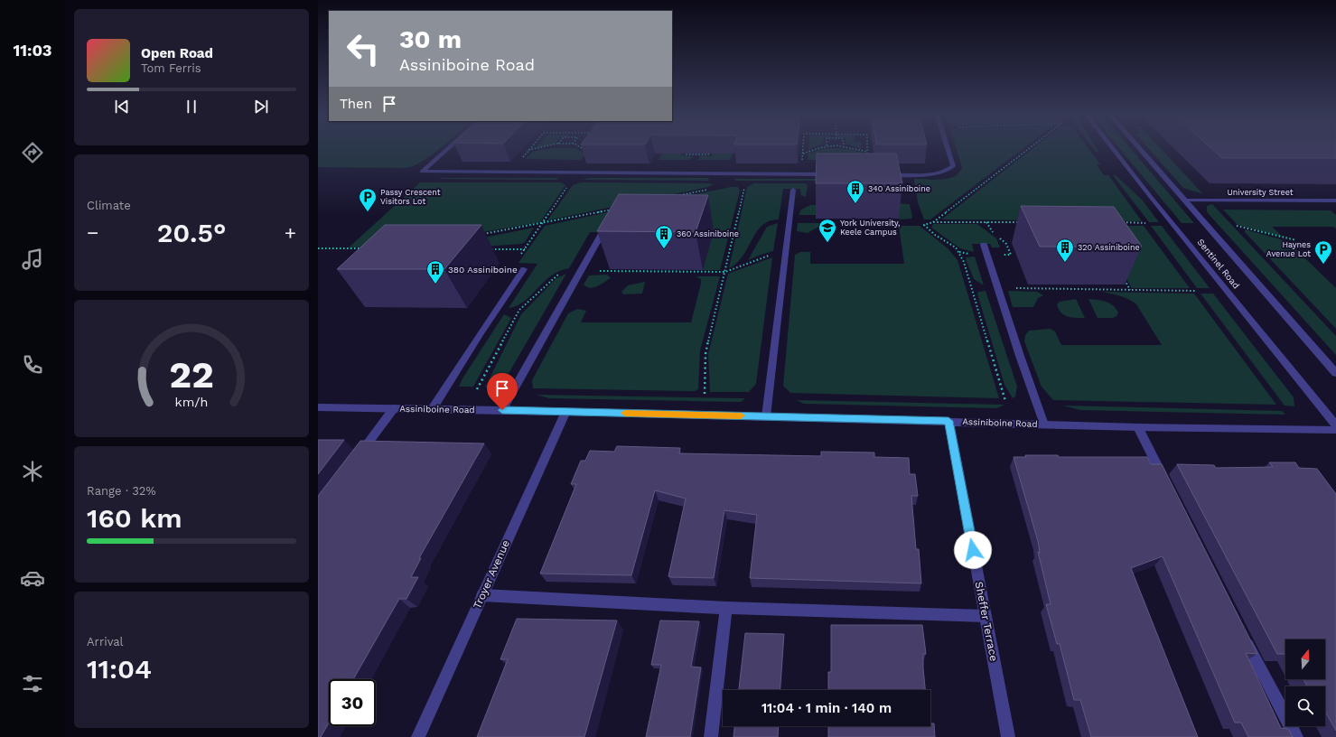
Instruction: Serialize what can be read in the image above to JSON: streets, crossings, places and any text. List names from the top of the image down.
{
  "streets": {
    "street": [
      "University Street",
      "Sentinel Road",
      "Assiniboine Road",
      "Troyer Avenue",
      "Sheffer Terrace"
    ]
  },
  "crossings": [
    ["University Street", "Sentinel Road"],
    ["Assiniboine Road", "Troyer Avenue"],
    ["Assiniboine Road", "Sheffer Terrace"]
  ],
  "places": {
    "building": [
      "340 Assiniboine",
      "360 Assiniboine",
      "320 Assiniboine",
      "380 Assiniboine"
    ],
    "parking": ["Passy Crescent Visitors Lot", "Haynes Avenue Lot"],
    "school or university": ["York University, Keele Campus"]
  },
  "north": "top",
  "page": {
    "tabs": "11:03",
    "turn": ["30 m", "Assiniboine Road"],
    "song": ["Open Road", "Tom Ferris"],
    "then": "Then",
    "tile": [
      "Climate",
      ["Range · 32%", "160 km"],
      ["Arrival", "11:04"]
    ],
    "heat": ["−", "20.5°", "+"],
    "limit": "30",
    "trip": "11:04 · 1 min · 140 m",
    "gauge": ["22", "km/h"]
  }
}
